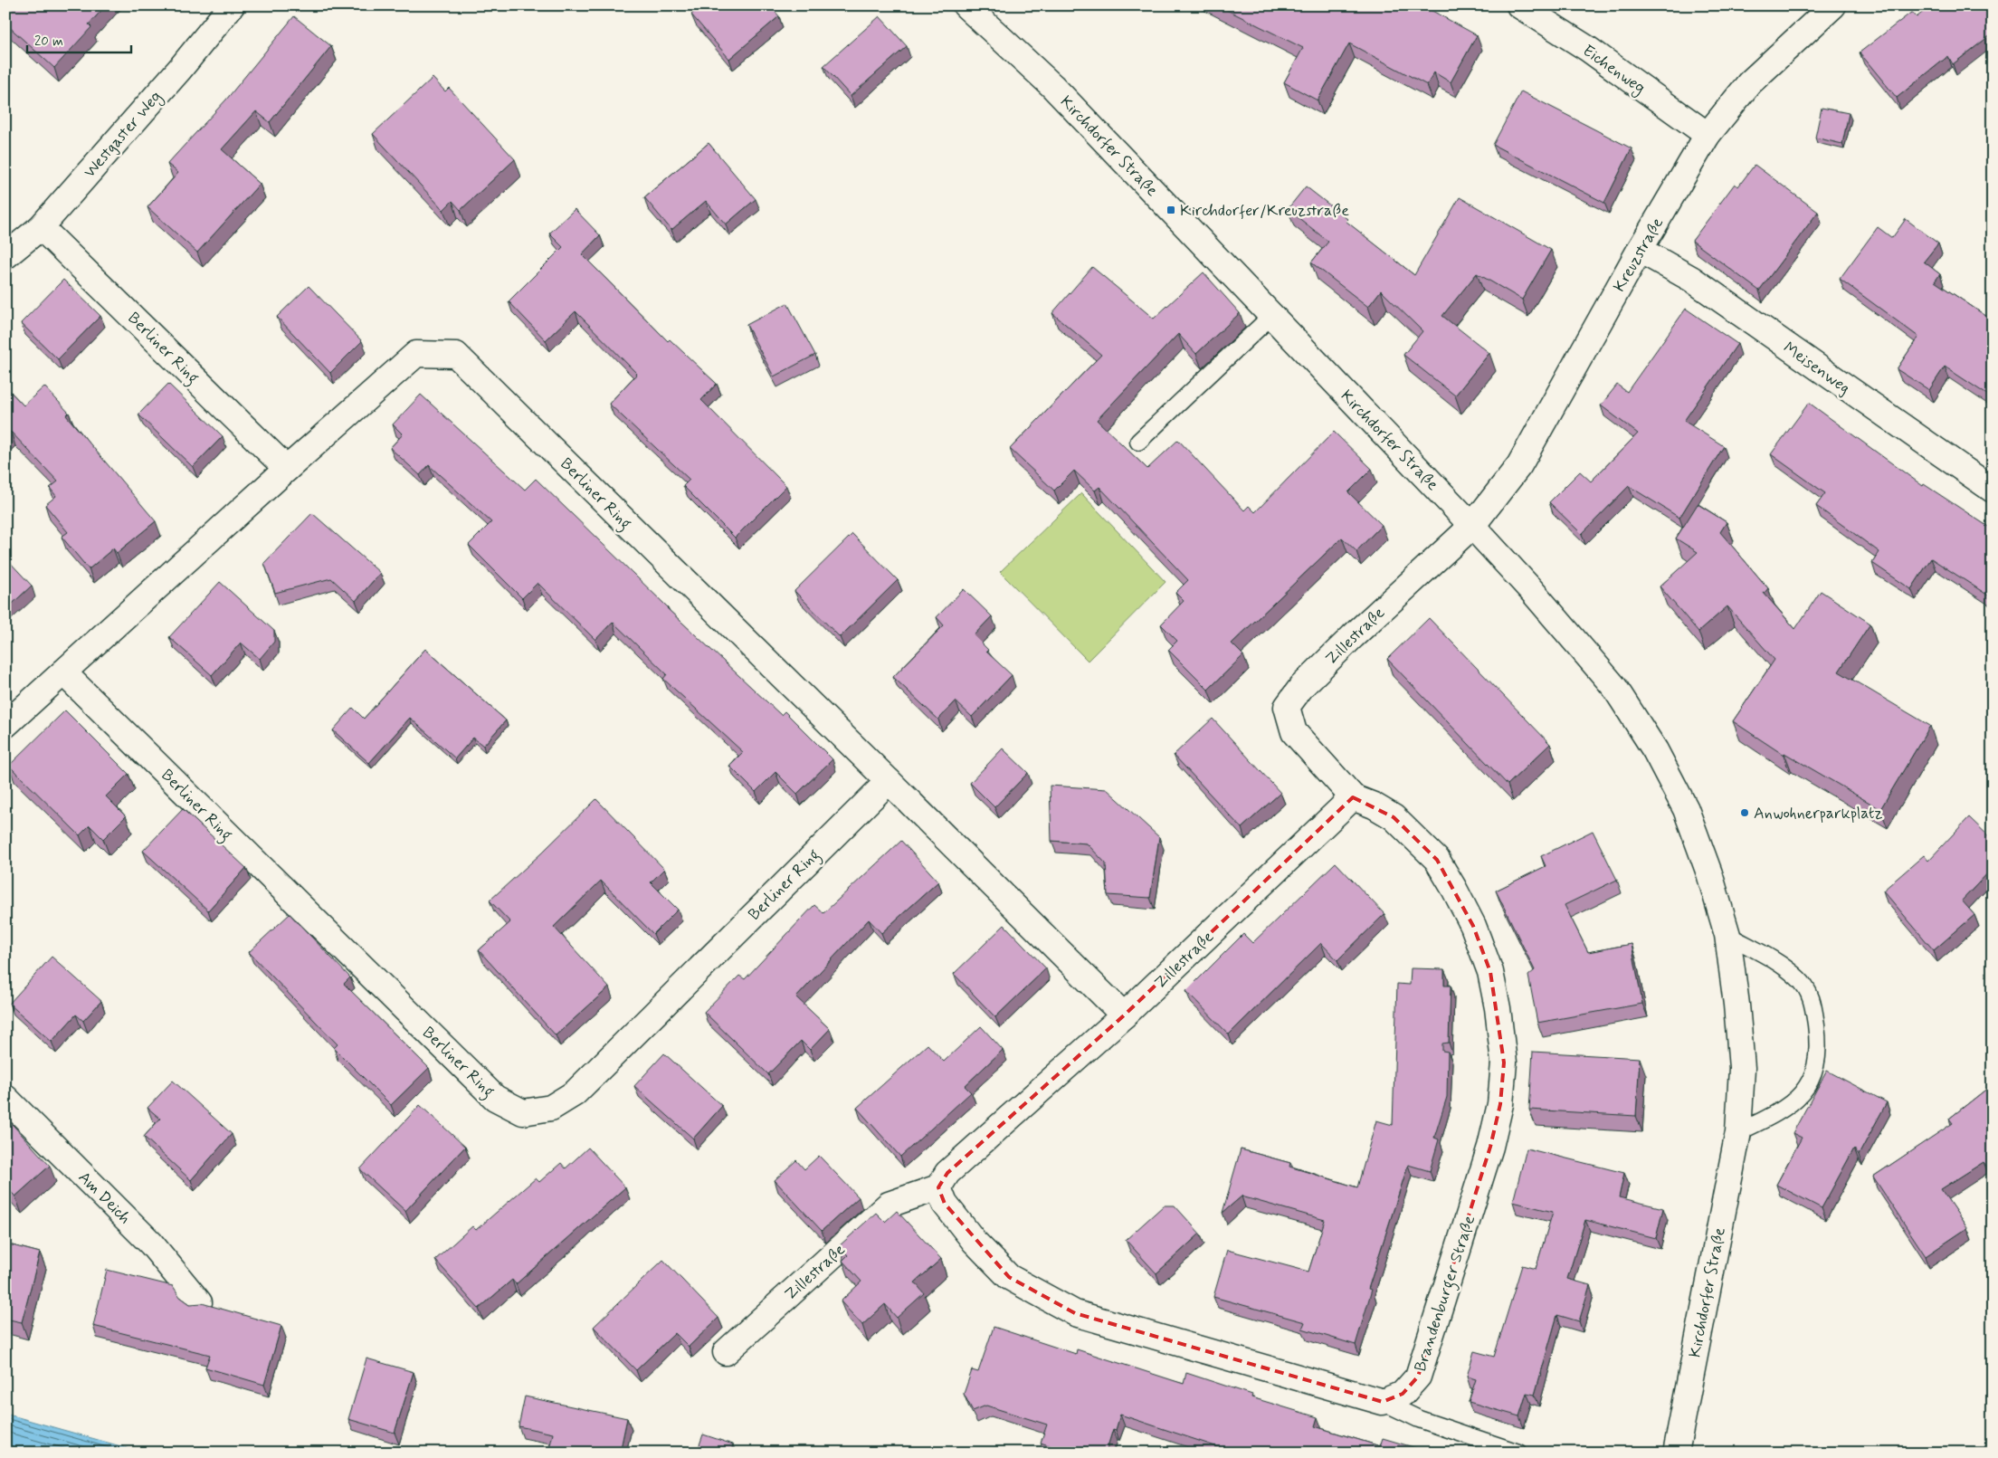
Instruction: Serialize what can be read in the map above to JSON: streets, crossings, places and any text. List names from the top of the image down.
{
  "streets": {
    "street": [
      "Eichenweg",
      "Westgaster Weg",
      "Kirchdorfer Straße",
      "Kreuzstraße",
      "Berliner Ring",
      "Meisenweg",
      "Zillestraße",
      "Am Deich",
      "Brandenburger Straße"
    ]
  },
  "crossings": [
    ["Eichenweg", "Kreuzstraße"],
    ["Westgaster Weg", "Berliner Ring"],
    ["Kirchdorfer Straße", "Kreuzstraße"],
    ["Kirchdorfer Straße", "Zillestraße"],
    ["Kreuzstraße", "Meisenweg"],
    ["Kreuzstraße", "Zillestraße"],
    ["Berliner Ring", "Zillestraße"],
    ["Zillestraße", "Brandenburger Straße"]
  ],
  "places": {
    "transit": ["Kirchdorfer/Kreuzstraße"],
    "other": ["Anwohnerparkplatz"]
  },
  "scale_bar": "20 m"
}
